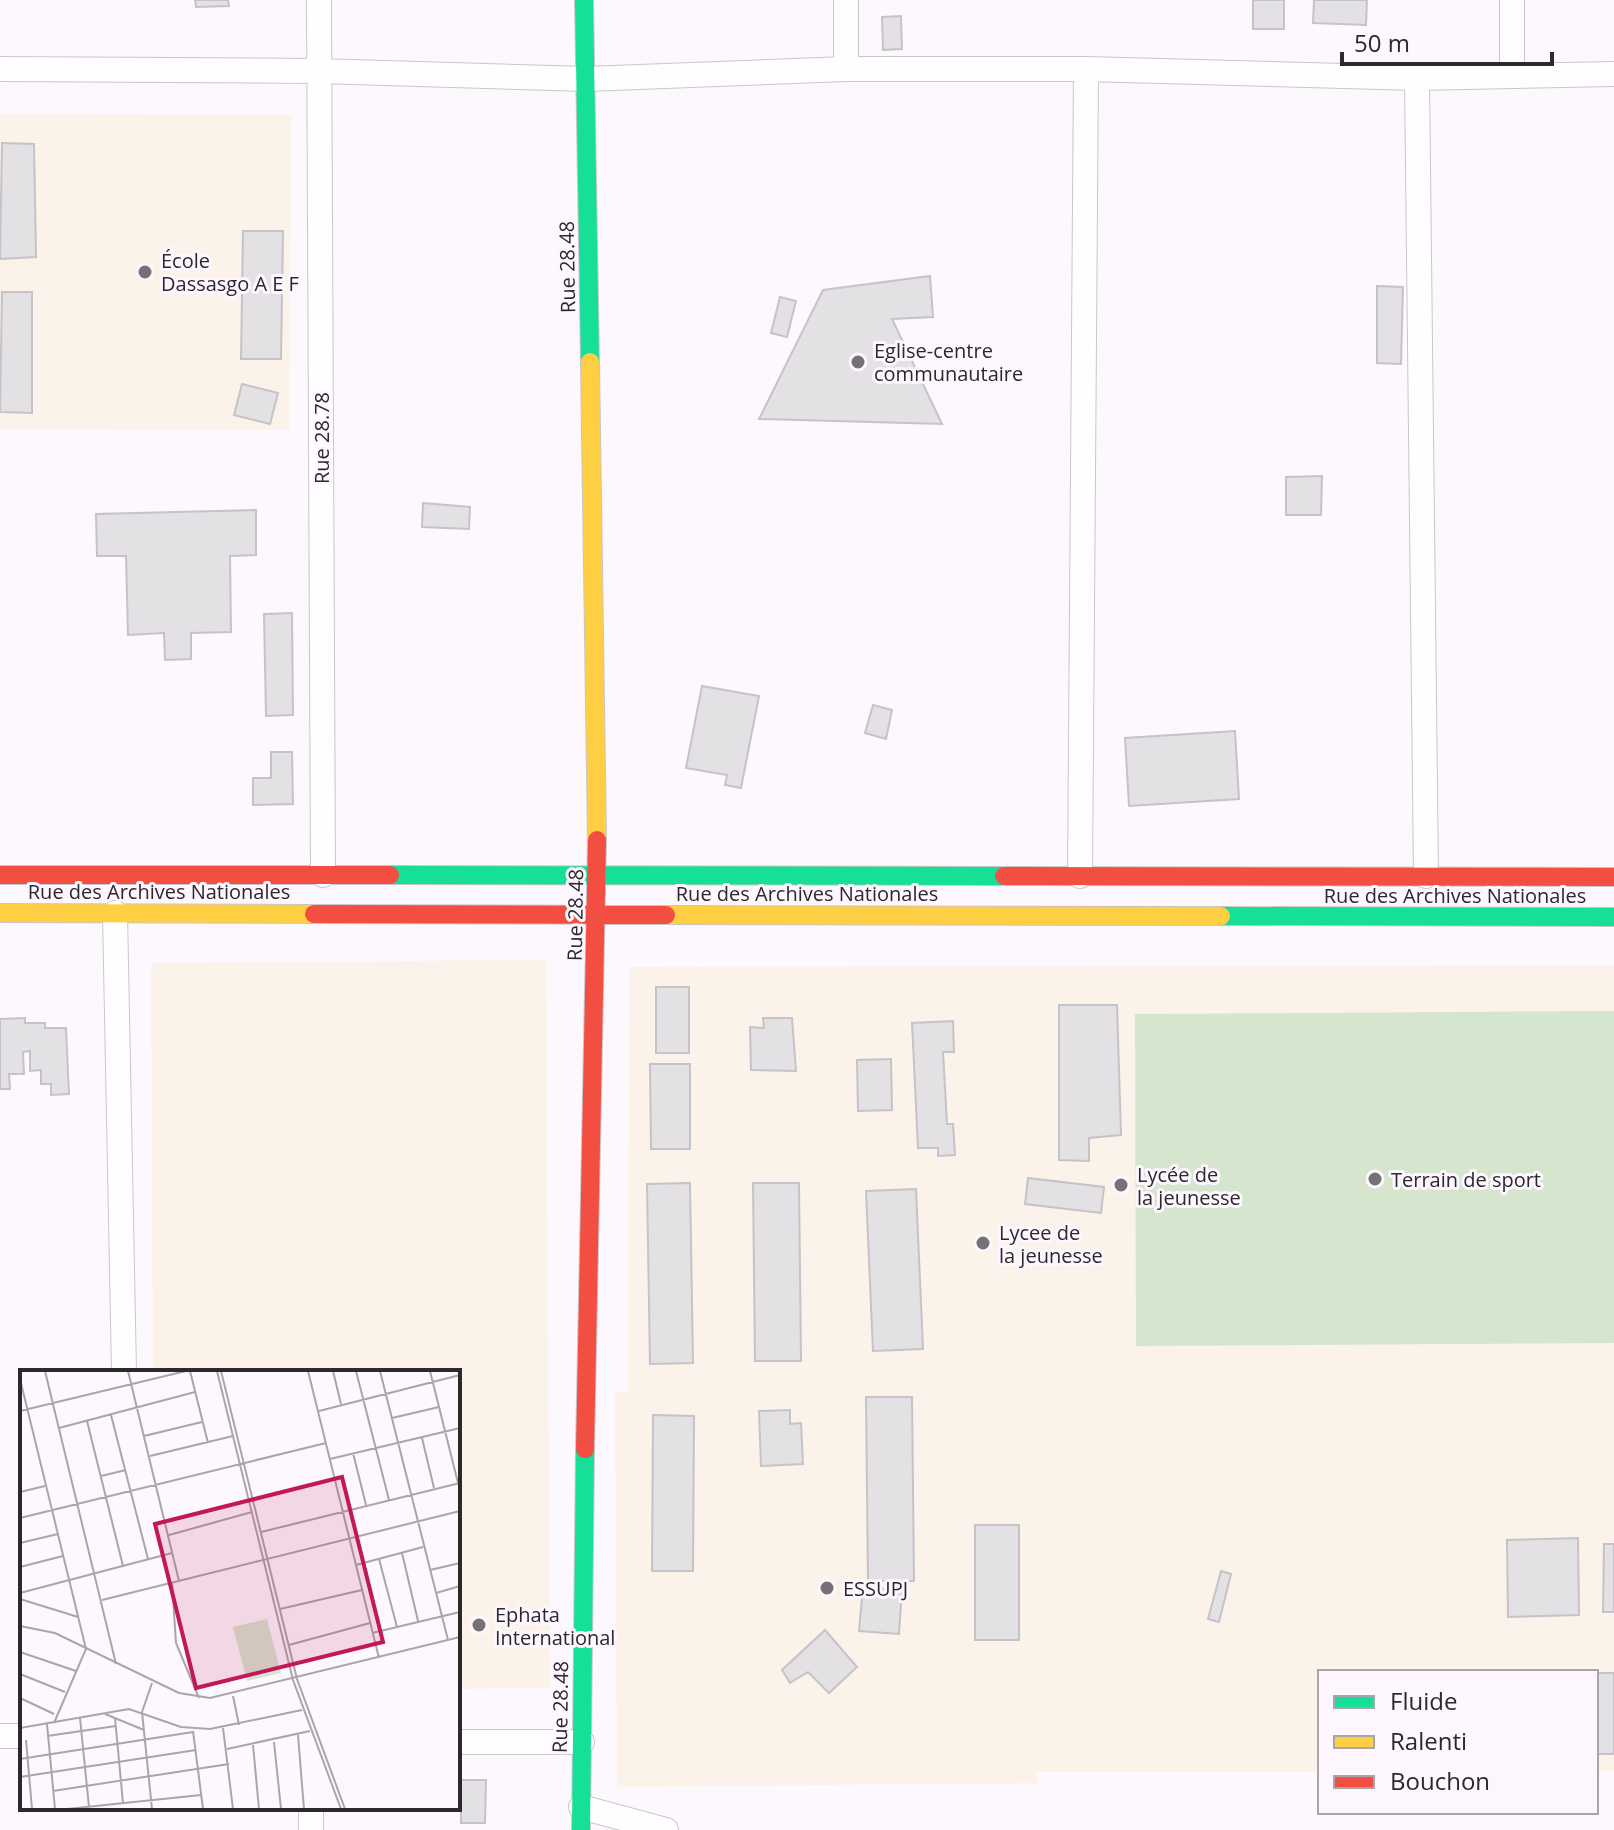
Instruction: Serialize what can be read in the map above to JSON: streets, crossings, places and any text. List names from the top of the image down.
{
  "streets": {
    "street": ["Rue 28.48", "Rue 28.78", "Rue des Archives Nationales"]
  },
  "crossings": [
    ["Rue 28.48", "Rue des Archives Nationales"],
    ["Rue 28.78", "Rue des Archives Nationales"]
  ],
  "places": [
    "École Dassasgo A E F",
    "Eglise-centre communautaire",
    "Terrain de sport",
    "Lycée de la jeunesse",
    "Lycee de la jeunesse",
    "ESSUPJ",
    "Ephata International"
  ],
  "legend": ["Fluide", "Ralenti", "Bouchon"],
  "scale_bar": "50 m"
}
